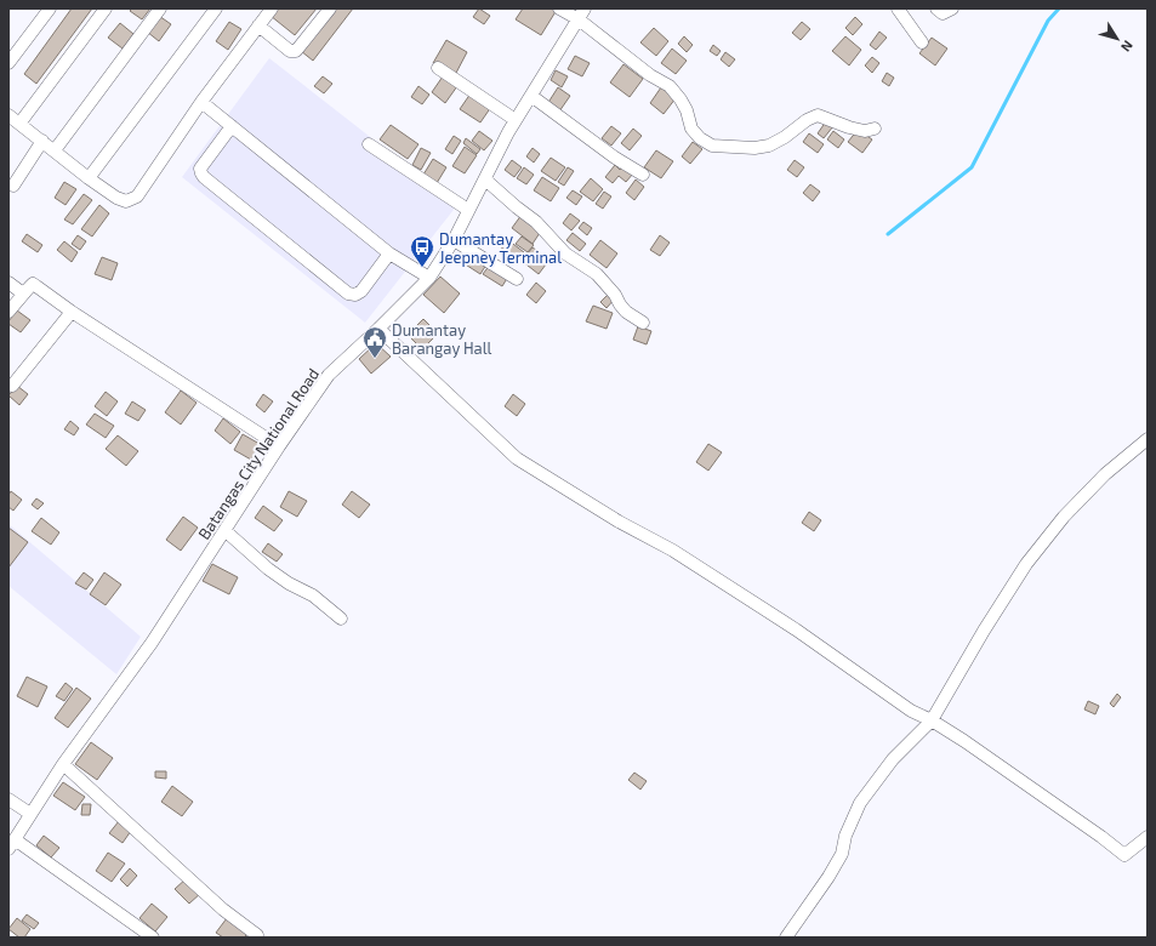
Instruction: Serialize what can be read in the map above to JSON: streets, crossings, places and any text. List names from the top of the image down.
{
  "streets": {
    "street": ["Batangas City National Road"]
  },
  "places": {
    "bus stop": ["Dumantay Jeepney Terminal"],
    "public building": ["Dumantay Barangay Hall"]
  },
  "north": "bottom right"
}
